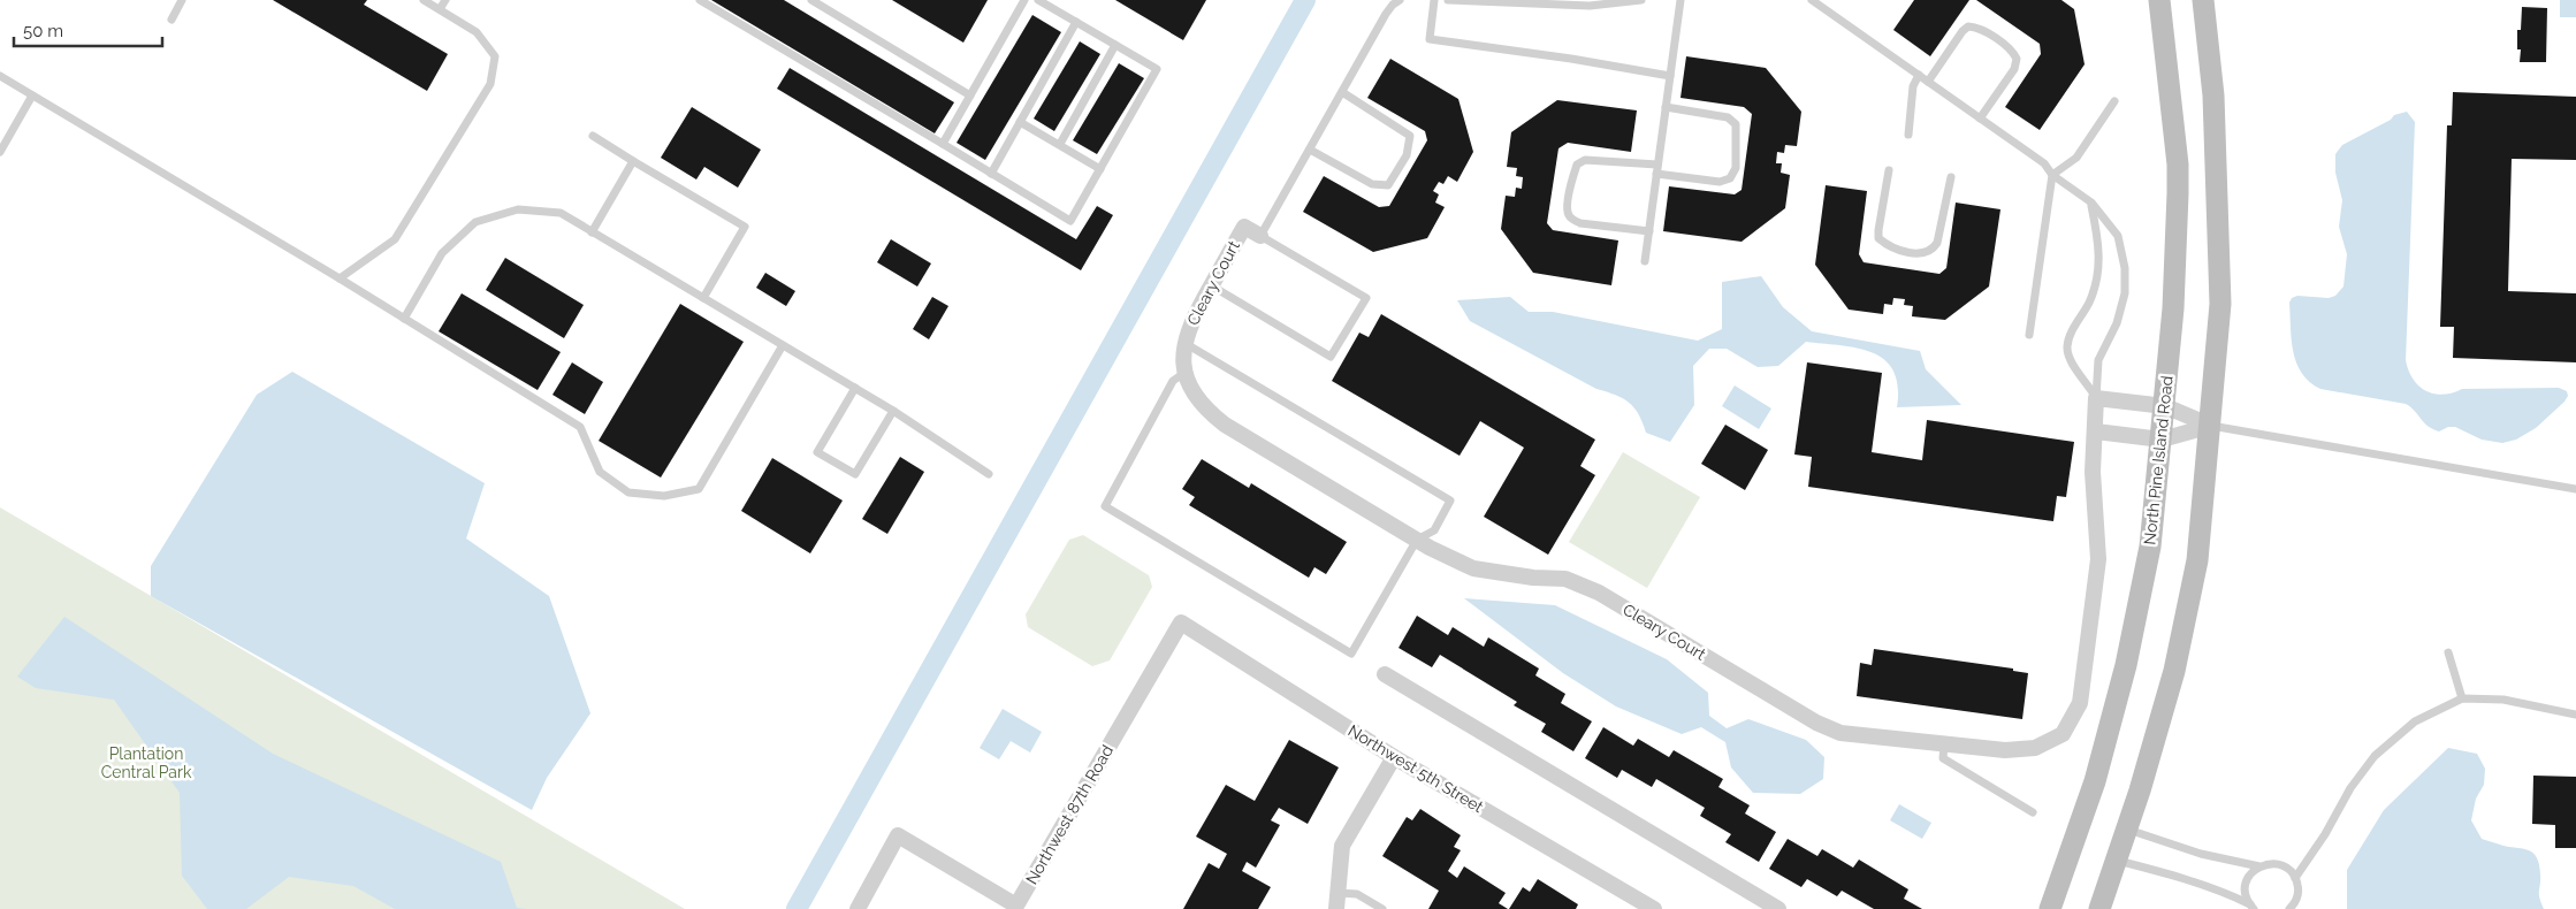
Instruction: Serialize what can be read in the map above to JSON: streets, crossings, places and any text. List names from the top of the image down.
{
  "streets": {
    "main road": ["North Pine Island Road"],
    "street": ["Cleary Court", "Northwest 5th Street", "Northwest 87th Road"]
  },
  "crossings": [
    ["Northwest 5th Street", "Northwest 87th Road"]
  ],
  "parks": ["Plantation Central Park"],
  "scale_bar": "50 m"
}
